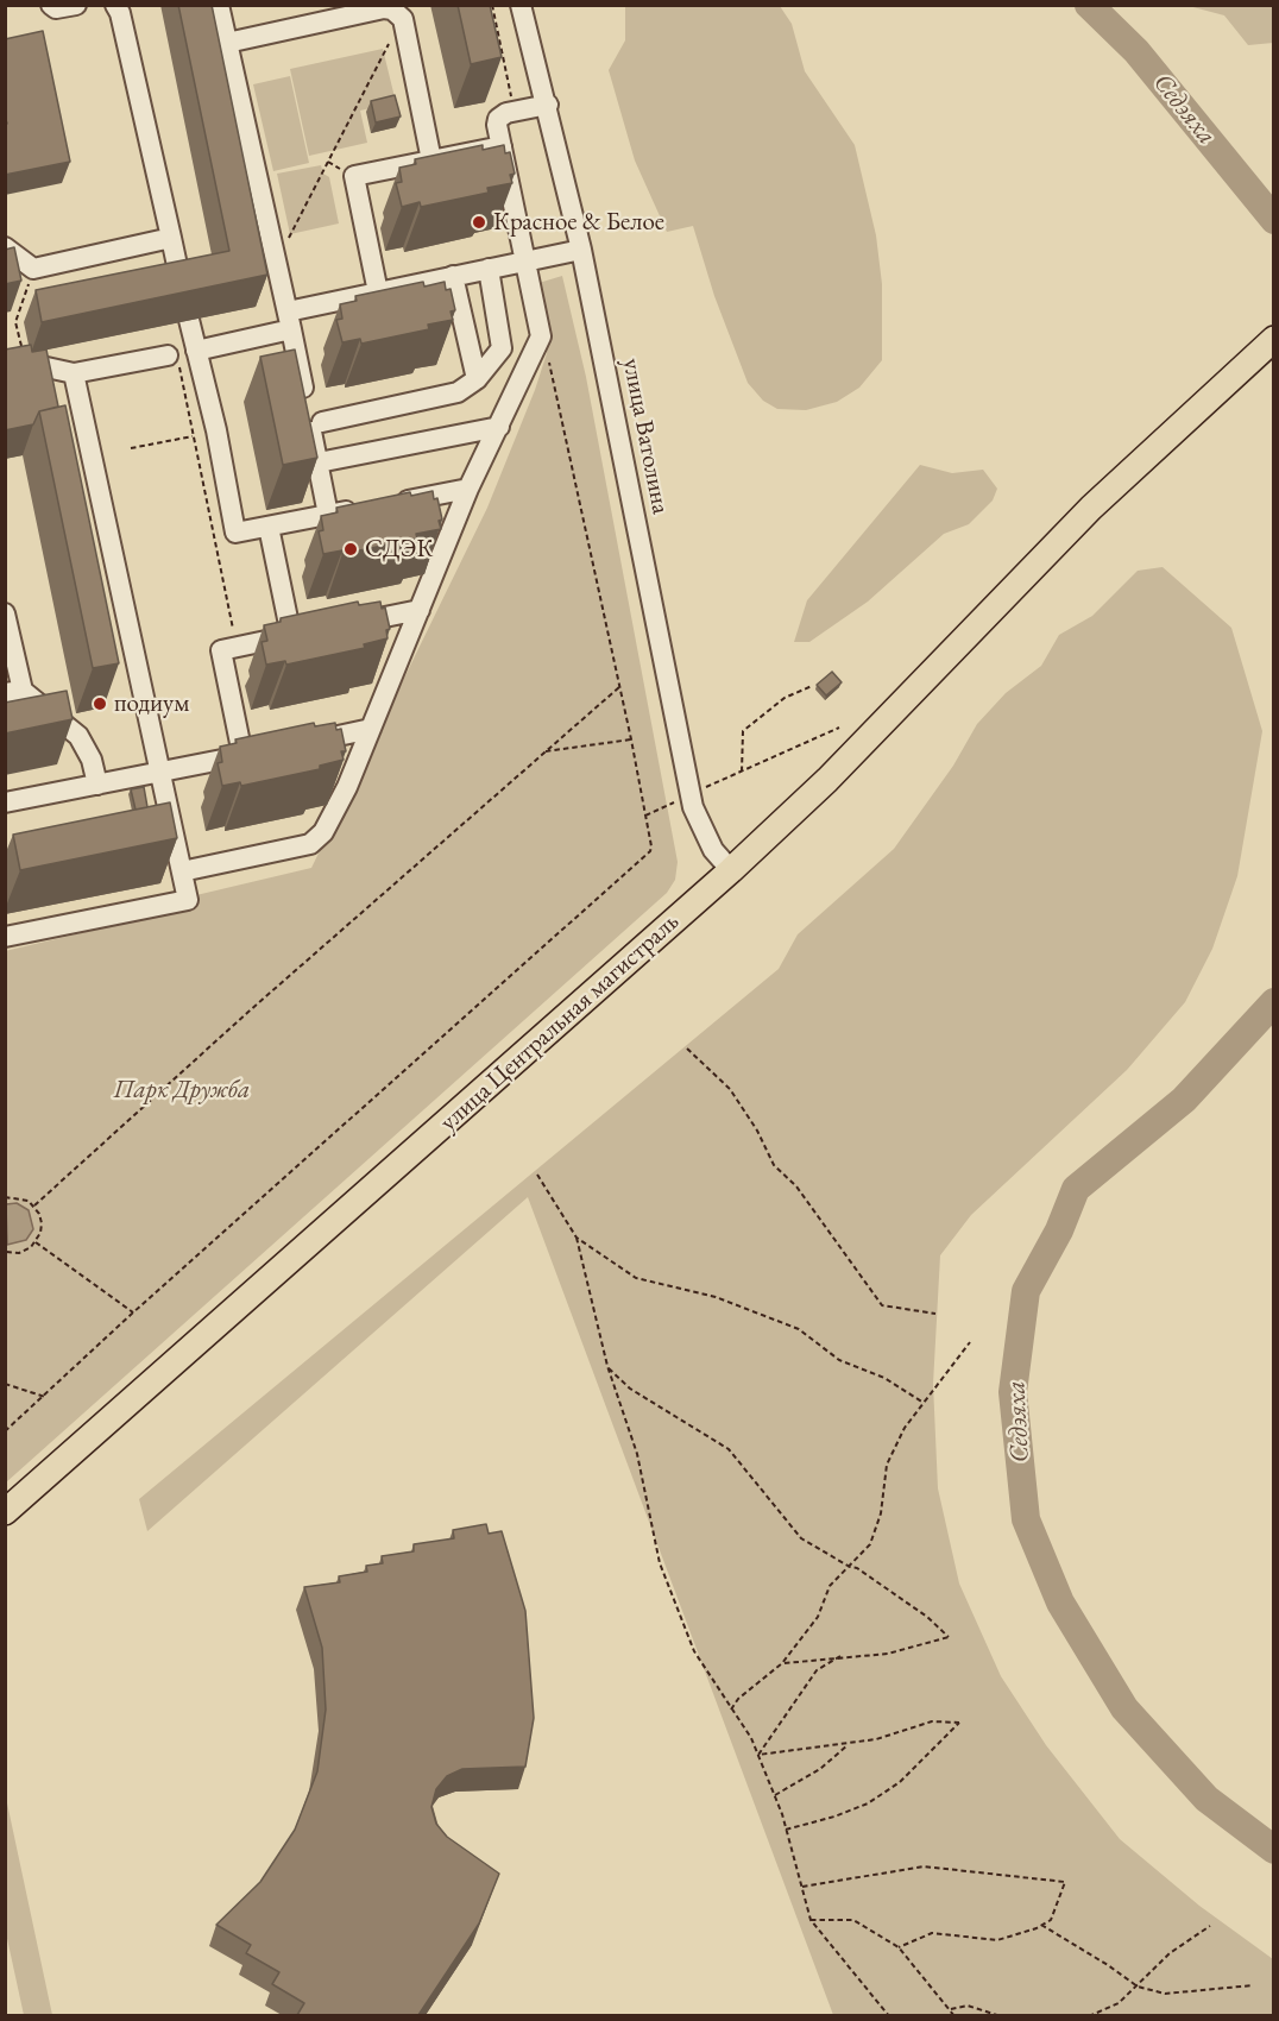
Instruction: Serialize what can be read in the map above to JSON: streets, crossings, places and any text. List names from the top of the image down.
{
  "streets": {
    "main road": ["улица Центральная магистраль"],
    "street": ["улица Ватолина"]
  },
  "crossings": [
    ["улица Ватолина", "улица Центральная магистраль"]
  ],
  "water": ["Седэяха"],
  "parks": ["Парк Дружба"],
  "places": ["Красное & Белое", "СДЭК", "подиум"]
}
